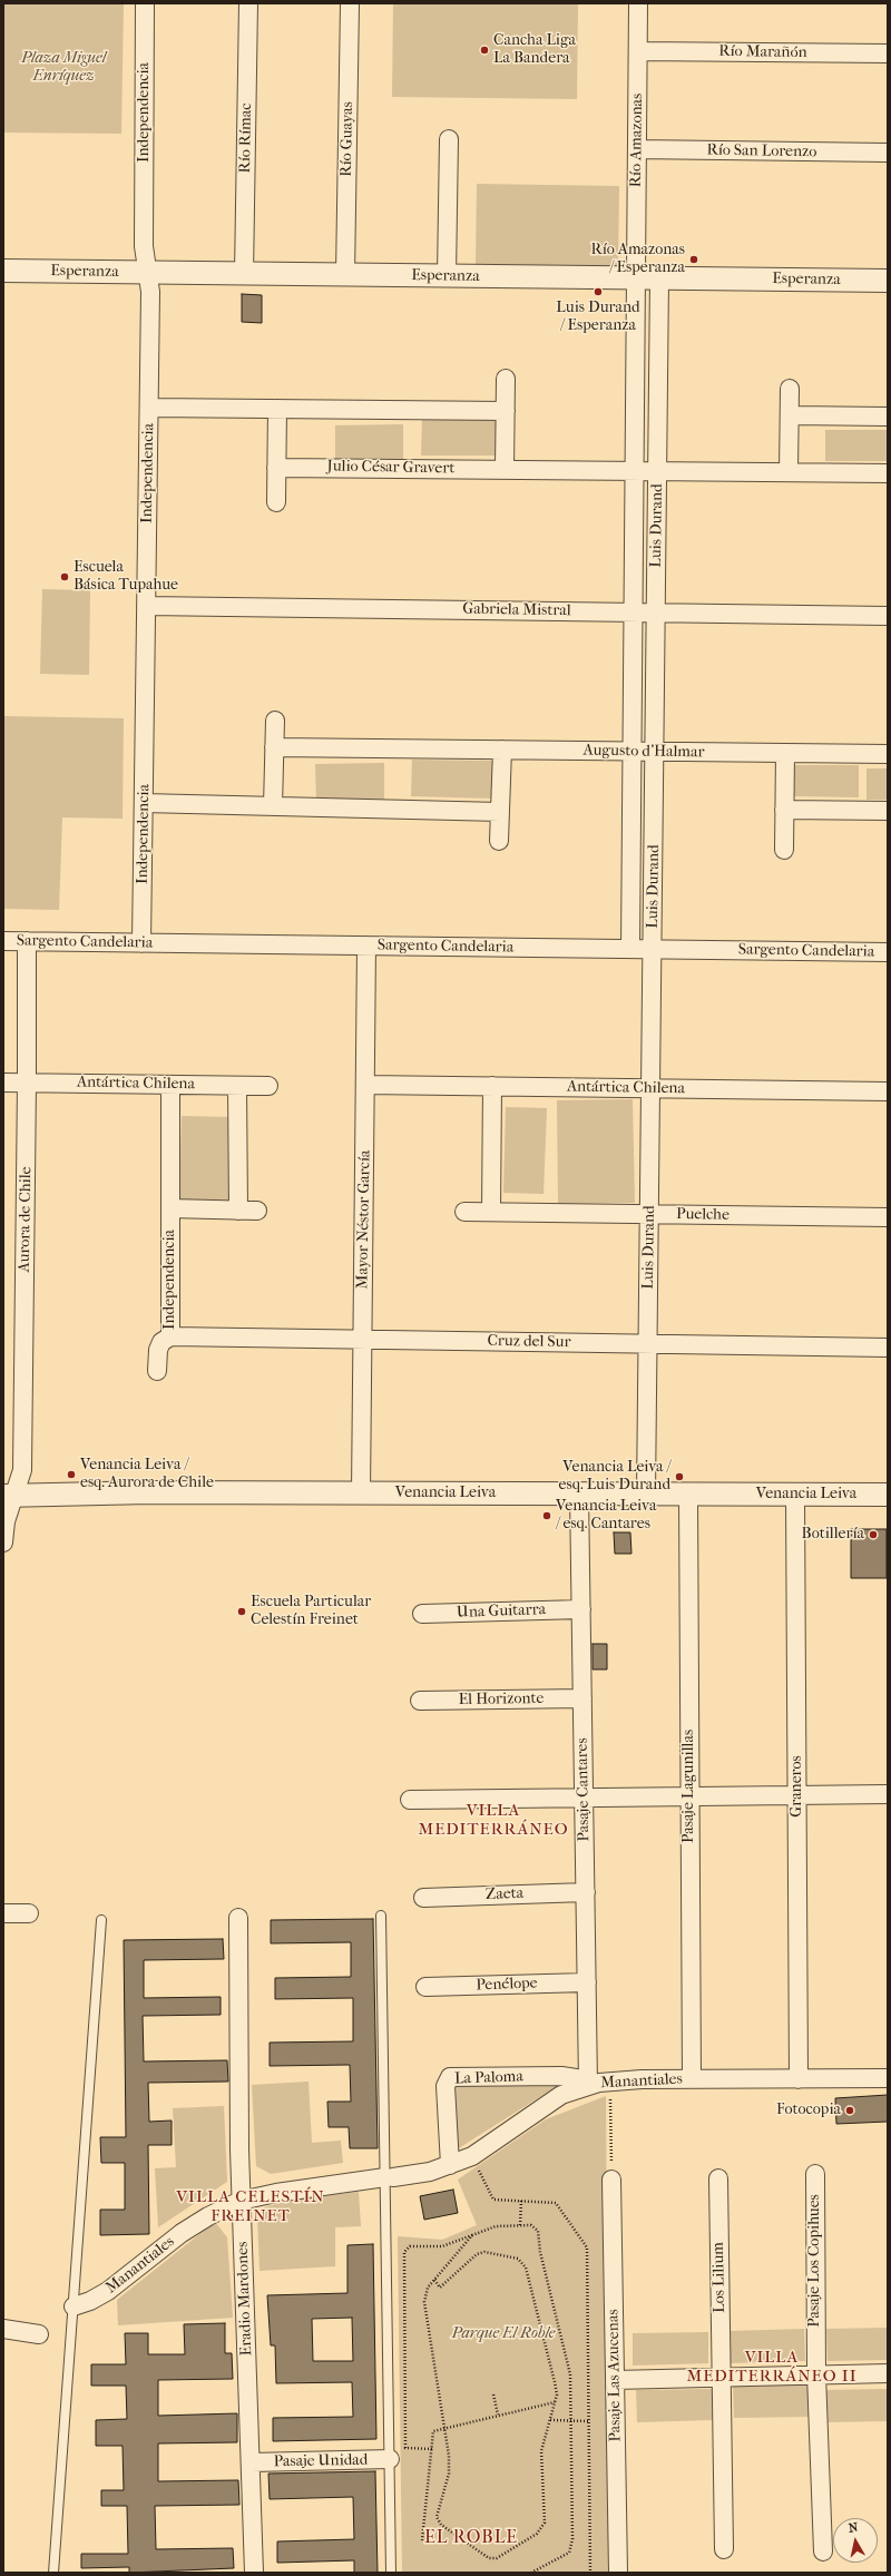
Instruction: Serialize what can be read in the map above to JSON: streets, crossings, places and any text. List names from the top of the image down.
{
  "streets": {
    "street": [
      "Río Marañón",
      "Independencia",
      "Río Rímac",
      "Río Guayas",
      "Río Amazonas",
      "Río San Lorenzo",
      "Esperanza",
      "Julio César Gravert",
      "Luis Durand",
      "Gabriela Mistral",
      "Augusto d'Halmar",
      "Sargento Candelaria",
      "Antártica Chilena",
      "Puelche",
      "Aurora de Chile",
      "Mayor Néstor García",
      "Cruz del Sur",
      "Venancia Leiva",
      "Una Guitarra",
      "El Horizonte",
      "Pasaje Lagunillas",
      "Graneros",
      "Pasaje Cantares",
      "Zaeta",
      "Penélope",
      "La Paloma",
      "Manantiales",
      "Pasaje Los Copihues",
      "Los Lilium",
      "Eradio Mardones",
      "Pasaje Las Azucenas",
      "Pasaje Unidad"
    ]
  },
  "crossings": [
    ["Río Marañón", "Río Amazonas"],
    ["Independencia", "Esperanza"],
    ["Independencia", "Gabriela Mistral"],
    ["Independencia", "Sargento Candelaria"],
    ["Independencia", "Antártica Chilena"],
    ["Independencia", "Cruz del Sur"],
    ["Río Rímac", "Esperanza"],
    ["Río Guayas", "Esperanza"],
    ["Río Amazonas", "Río San Lorenzo"],
    ["Río Amazonas", "Esperanza"],
    ["Río Amazonas", "Luis Durand"],
    ["Esperanza", "Luis Durand"],
    ["Julio César Gravert", "Luis Durand"],
    ["Luis Durand", "Gabriela Mistral"],
    ["Luis Durand", "Augusto d'Halmar"],
    ["Luis Durand", "Sargento Candelaria"],
    ["Luis Durand", "Antártica Chilena"],
    ["Luis Durand", "Puelche"],
    ["Luis Durand", "Cruz del Sur"],
    ["Luis Durand", "Venancia Leiva"],
    ["Sargento Candelaria", "Aurora de Chile"],
    ["Sargento Candelaria", "Mayor Néstor García"],
    ["Antártica Chilena", "Aurora de Chile"],
    ["Antártica Chilena", "Mayor Néstor García"],
    ["Aurora de Chile", "Venancia Leiva"],
    ["Mayor Néstor García", "Cruz del Sur"],
    ["Mayor Néstor García", "Venancia Leiva"],
    ["Venancia Leiva", "Pasaje Lagunillas"],
    ["Venancia Leiva", "Graneros"],
    ["Venancia Leiva", "Pasaje Cantares"],
    ["Una Guitarra", "Pasaje Cantares"],
    ["El Horizonte", "Pasaje Cantares"],
    ["Pasaje Lagunillas", "Manantiales"],
    ["Graneros", "Manantiales"],
    ["Pasaje Cantares", "Zaeta"],
    ["Pasaje Cantares", "Penélope"],
    ["Pasaje Cantares", "La Paloma"],
    ["Pasaje Cantares", "Manantiales"],
    ["La Paloma", "Manantiales"],
    ["Manantiales", "Eradio Mardones"],
    ["Eradio Mardones", "Pasaje Unidad"]
  ],
  "districts": [
    "VILLA MEDITERRÁNEO",
    "VILLA CELESTÍN FREINET",
    "VILLA MEDITERRÁNEO II",
    "EL ROBLE"
  ],
  "parks": ["Plaza Miguel Enríquez", "Parque El Roble"],
  "places": [
    "Cancha Liga La Bandera",
    "Río Amazonas / Esperanza",
    "Luis Durand / Esperanza",
    "Escuela Básica Tupahue",
    "Venancia Leiva / esq. Aurora de Chile",
    "Venancia Leiva / esq. Luis Durand",
    "Venancia Leiva / esq. Cantares",
    "Botillería",
    "Escuela Particular Celestín Freinet",
    "Fotocopia"
  ],
  "north": "top"
}
